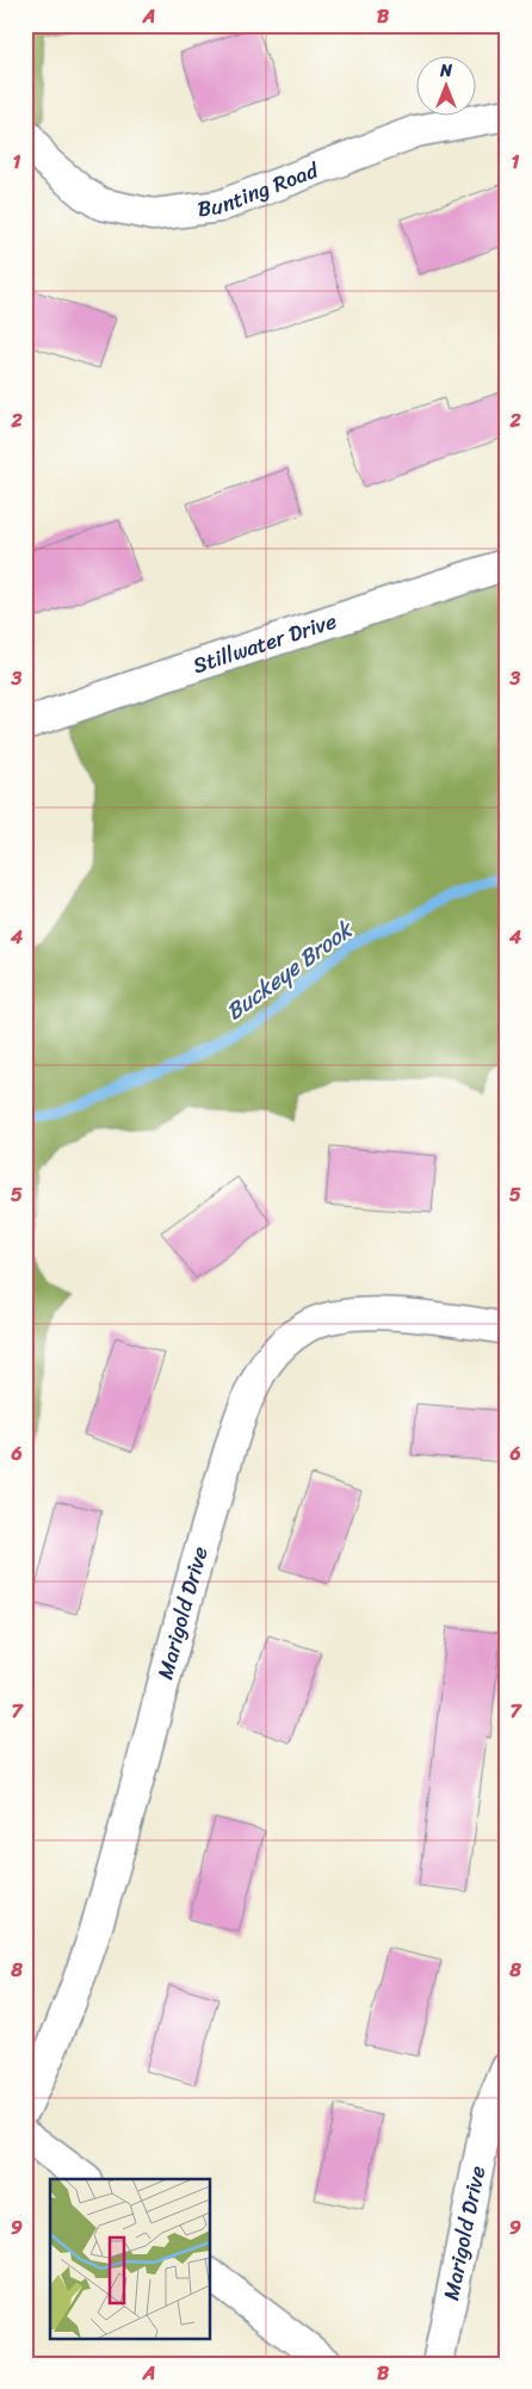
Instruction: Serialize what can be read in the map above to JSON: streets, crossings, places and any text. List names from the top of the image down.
{
  "streets": {
    "street": ["Bunting Road", "Stillwater Drive", "Marigold Drive"]
  },
  "water": ["Buckeye Brook"],
  "north": "top",
  "grid": {
    "columns": ["A", "B"],
    "rows": [
      "1",
      "2",
      "3",
      "4",
      "5",
      "6",
      "7",
      "8",
      "9"
    ]
  }
}
